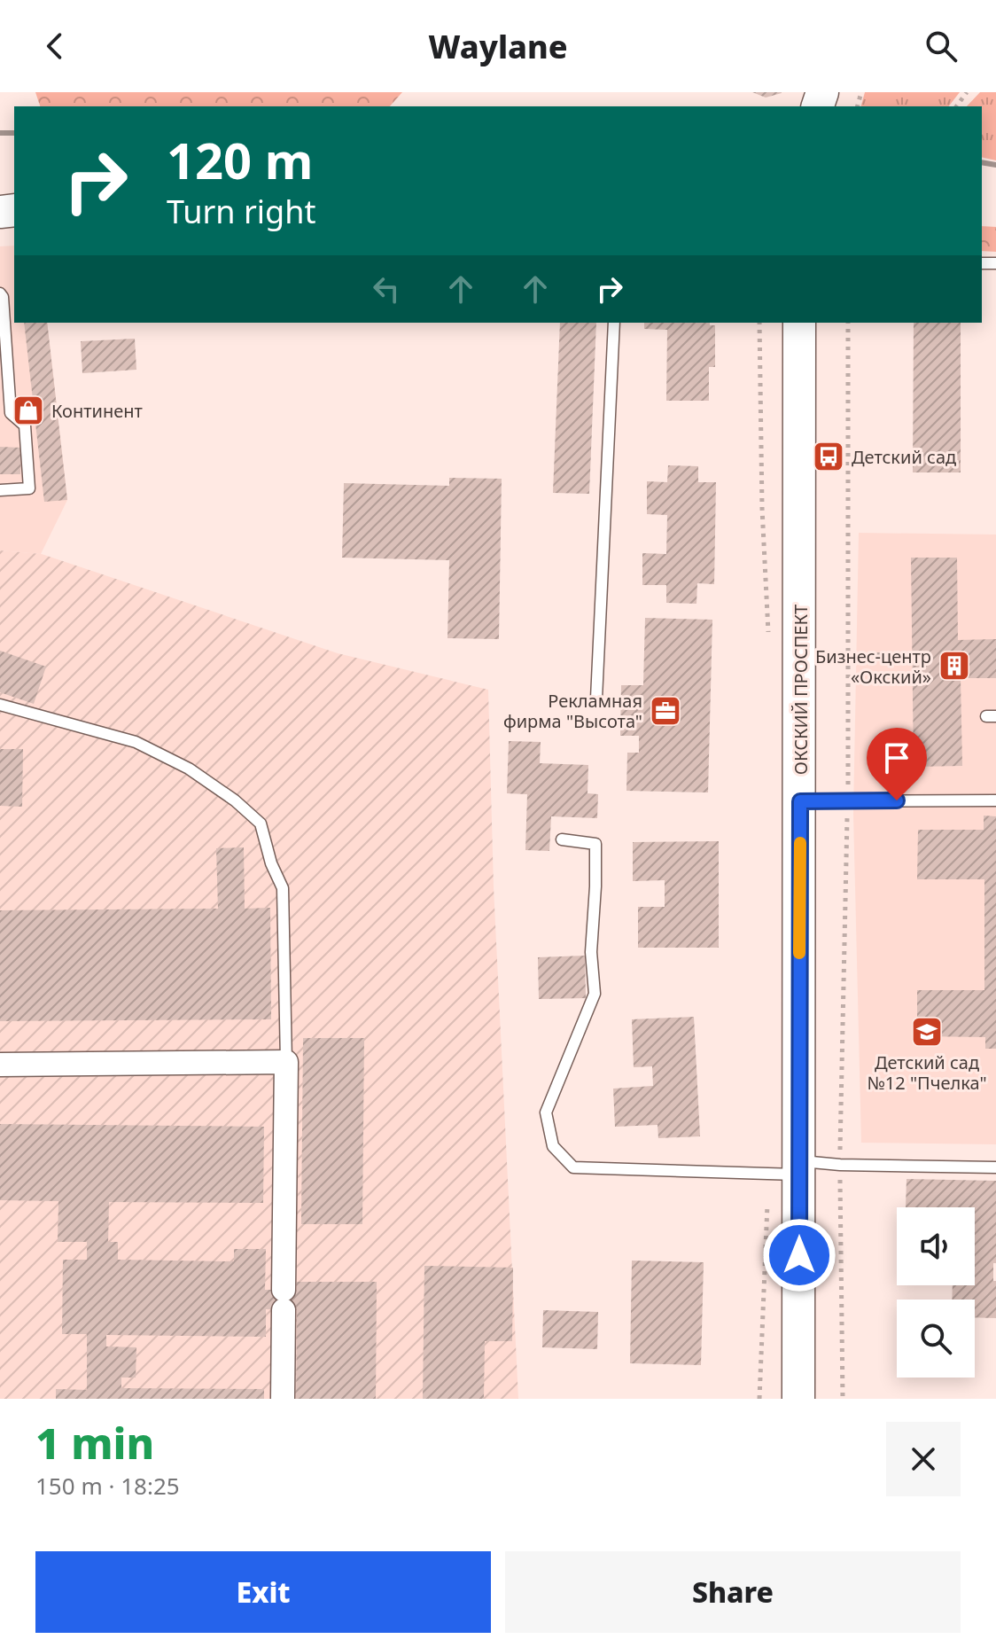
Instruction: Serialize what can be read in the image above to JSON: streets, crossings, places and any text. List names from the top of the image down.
{
  "streets": {
    "main road": ["ОКСКИЙ ПРОСПЕКТ"]
  },
  "places": {
    "shop": ["Континент"],
    "bus stop": ["Детский сад"],
    "building": ["Бизнес-центр «Окский»"],
    "office": ["Рекламная фирма \"Высота\""],
    "school or university": ["Детский сад №12 \"Пчелка\""]
  },
  "page": {
    "header": "Waylane",
    "turn": ["120 m", "Turn right"],
    "heading": ["1 min", "150 m · 18:25"],
    "buttons": ["Exit", "Share"]
  }
}
